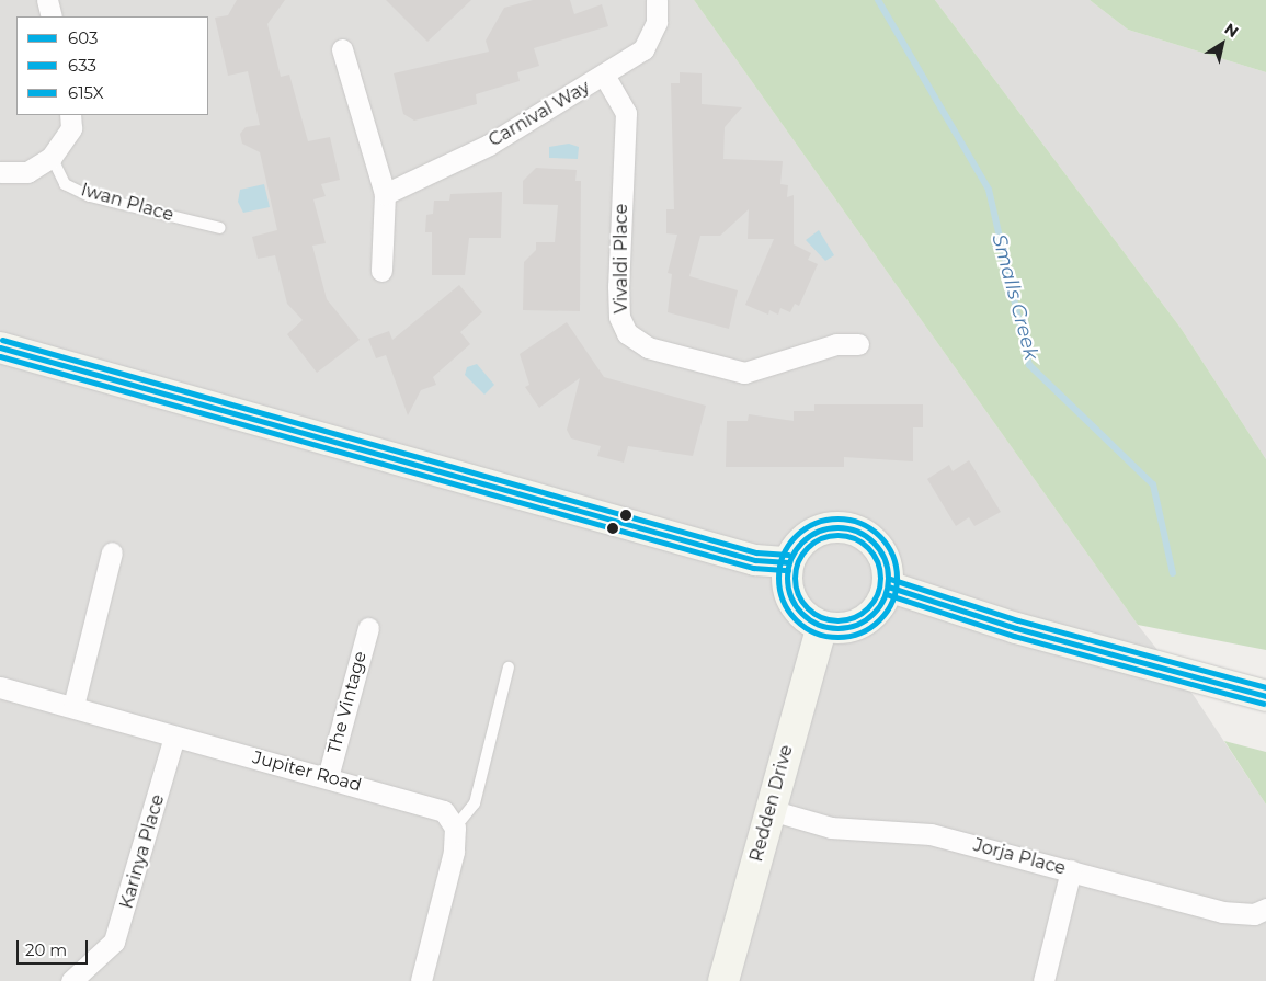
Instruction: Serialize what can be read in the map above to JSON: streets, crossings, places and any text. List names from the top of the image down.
{
  "streets": {
    "main road": ["Redden Drive"],
    "street": [
      "Carnival Way",
      "Vivaldi Place",
      "The Vintage",
      "Jupiter Road",
      "Karinya Place",
      "Jorja Place"
    ],
    "lane": ["Iwan Place"]
  },
  "crossings": [
    ["Carnival Way", "Vivaldi Place"],
    ["The Vintage", "Jupiter Road"],
    ["Jupiter Road", "Karinya Place"],
    ["Redden Drive", "Jorja Place"]
  ],
  "water": ["Smalls Creek"],
  "lines": ["transit line 615X", "transit line 603", "transit line 633"],
  "legend": ["603", "633", "615X"],
  "scale_bar": "20 m",
  "north": "top right"
}
